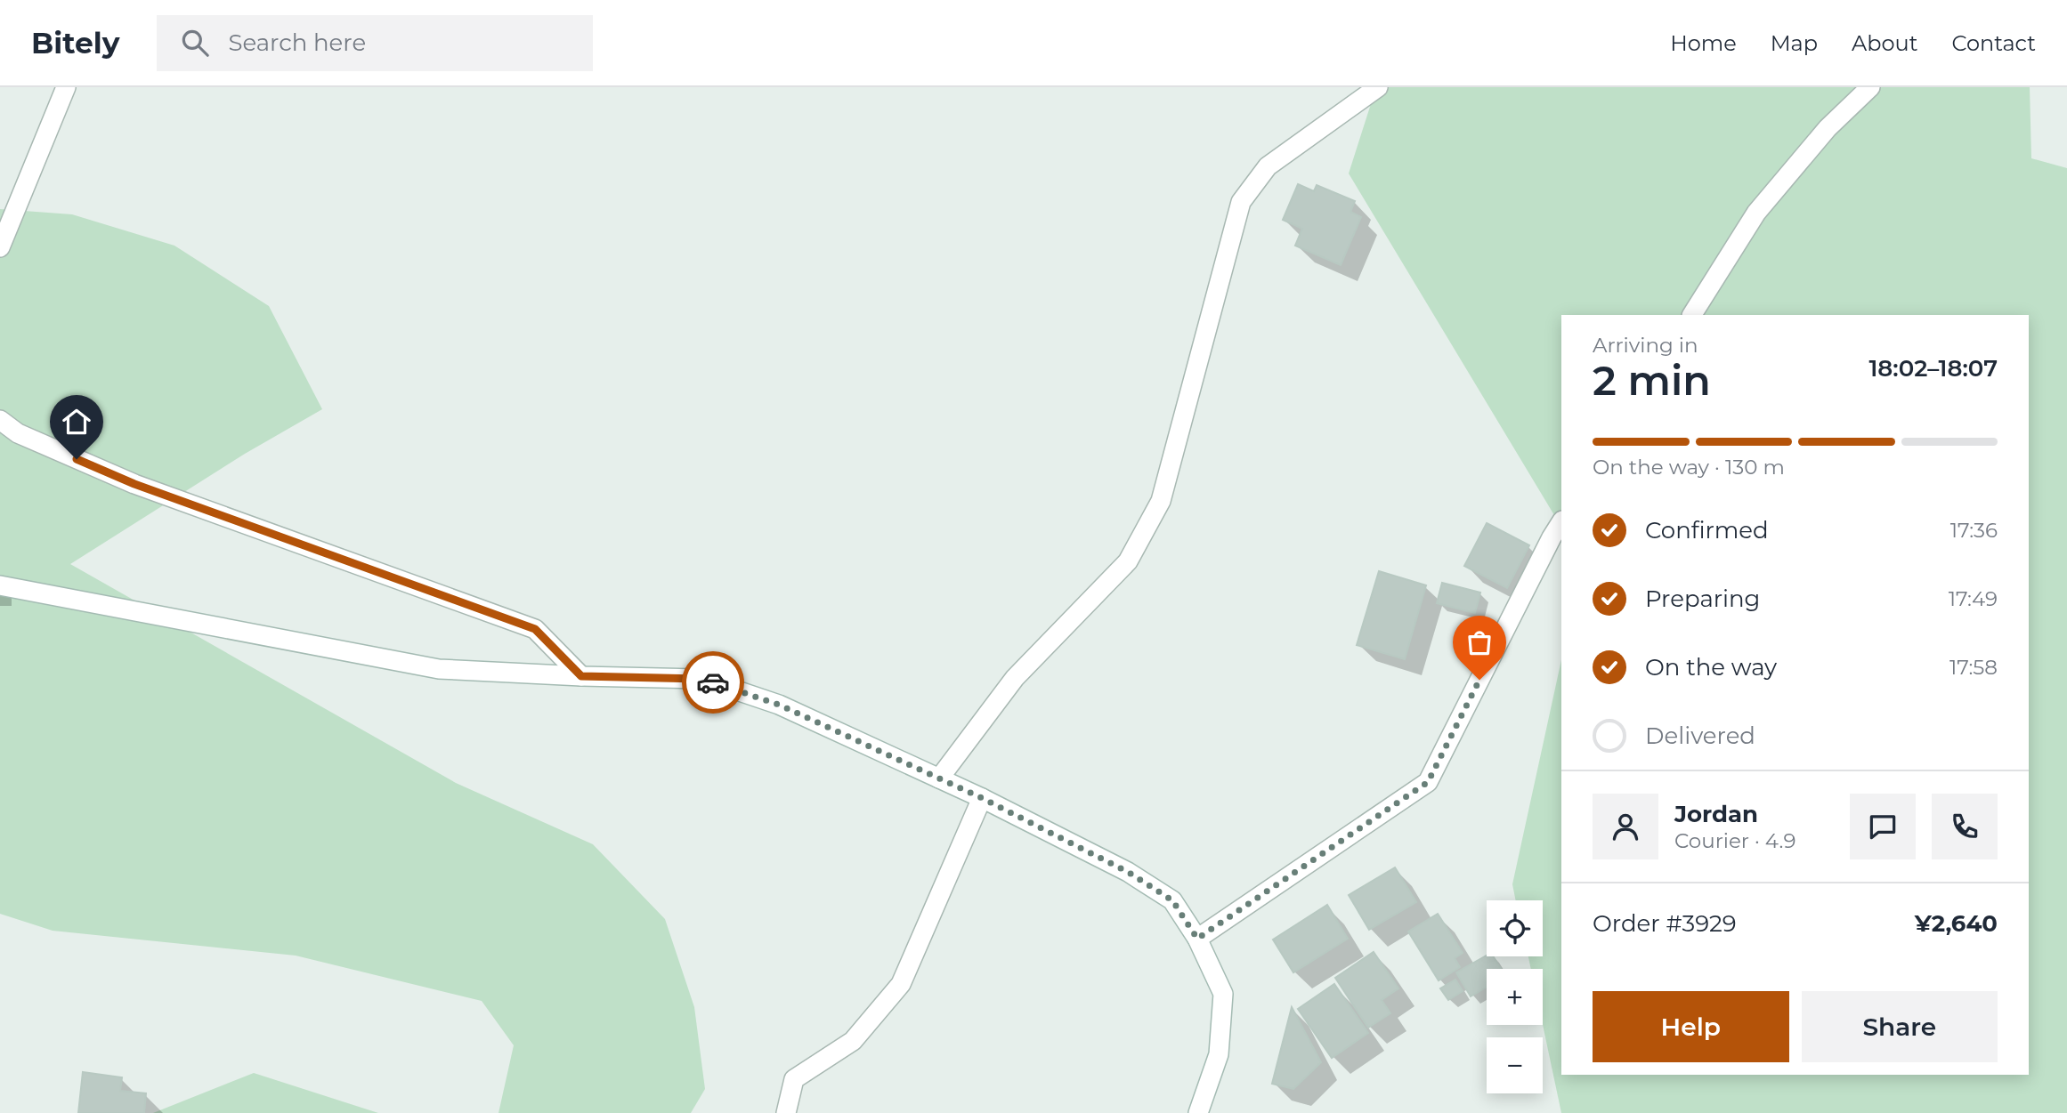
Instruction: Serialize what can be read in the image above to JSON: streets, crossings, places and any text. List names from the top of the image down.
{
  "page": {
    "header": "Bitely",
    "search": "Search here",
    "nav": [
      "Home",
      "Map",
      "About",
      "Contact"
    ],
    "heading": ["2 min", "Arriving in", "18:02–18:07"],
    "panel": [
      "Jordan",
      "Courier · 4.9",
      "Order #3929",
      "¥2,640"
    ],
    "bar": "On the way · 130 m",
    "list": [
      ["Confirmed", "17:36"],
      ["Preparing", "17:49"],
      ["On the way", "17:58"],
      "Delivered"
    ],
    "map_buttons": ["+", "−"],
    "buttons": ["Help", "Share"]
  }
}
